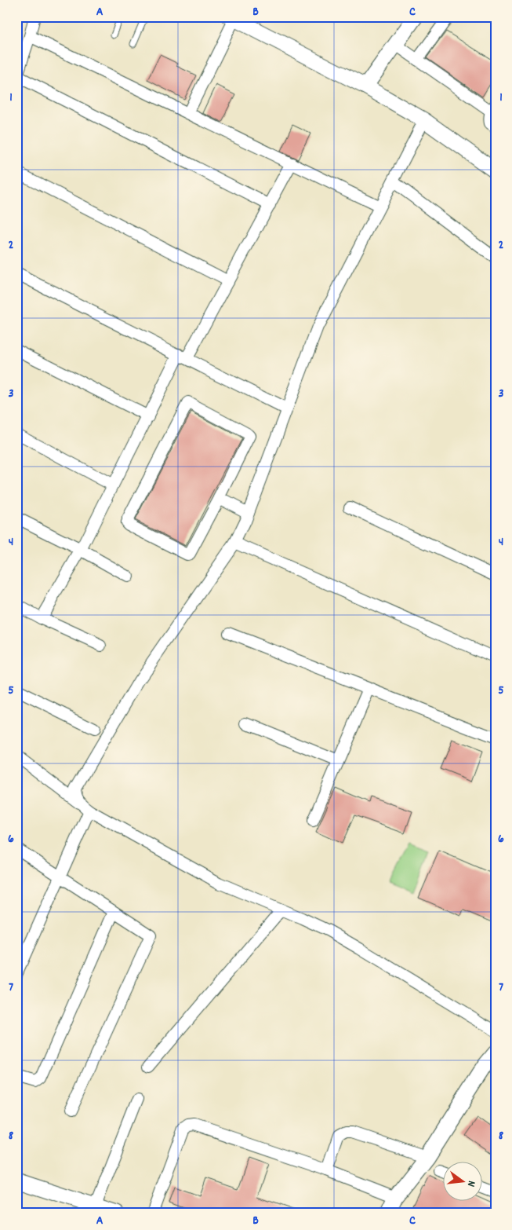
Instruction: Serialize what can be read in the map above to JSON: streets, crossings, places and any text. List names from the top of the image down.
{
  "north": "right",
  "grid": {
    "columns": ["A", "B", "C"],
    "rows": [
      "1",
      "2",
      "3",
      "4",
      "5",
      "6",
      "7",
      "8"
    ]
  }
}
